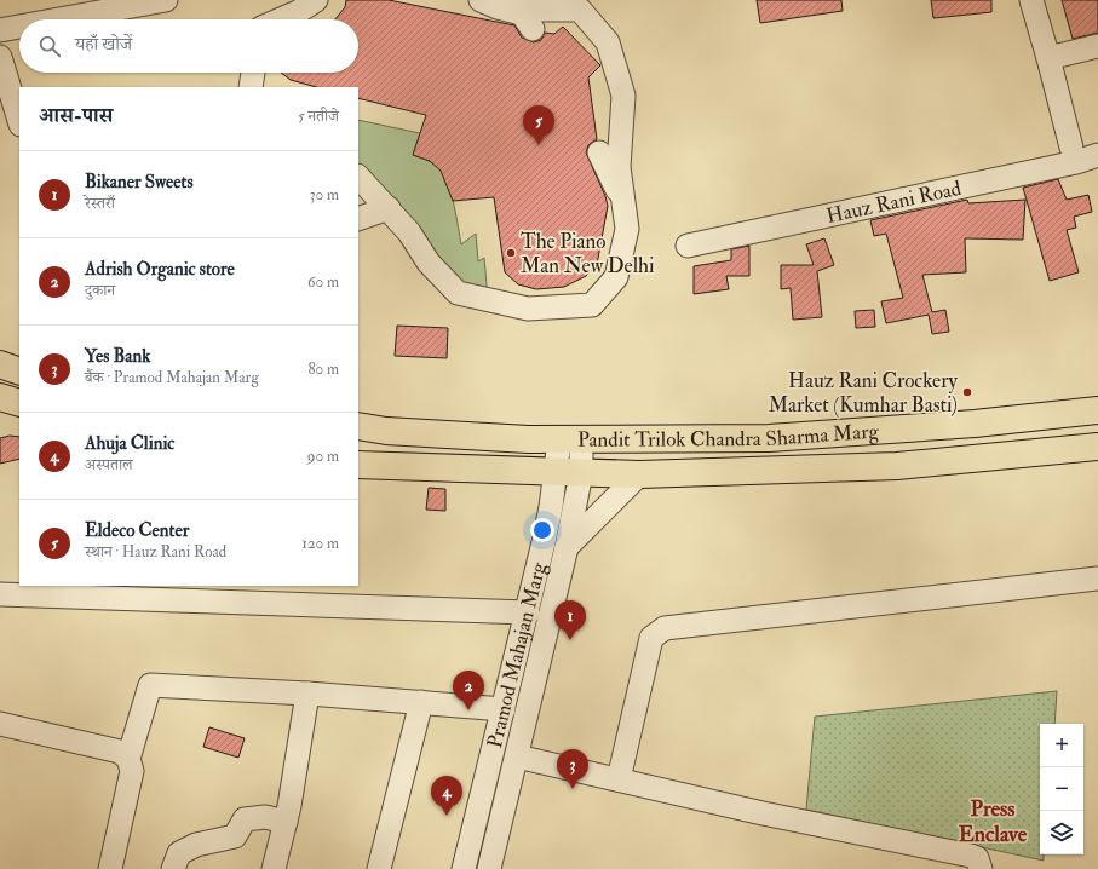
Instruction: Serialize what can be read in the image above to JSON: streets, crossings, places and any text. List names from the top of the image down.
{
  "streets": {
    "main road": ["Pandit Trilok Chandra Sharma Marg"],
    "street": ["Hauz Rani Road", "Pramod Mahajan Marg"]
  },
  "crossings": [
    ["Pandit Trilok Chandra Sharma Marg", "Pramod Mahajan Marg"]
  ],
  "districts": ["Press Enclave"],
  "places": ["The Piano Man New Delhi", "Hauz Rani Crockery Market (Kumhar Basti)"],
  "page": {
    "search": "यहाँ खोजें",
    "heading": ["आस-पास", "5 नतीजे"],
    "pins": [
      "5",
      "1",
      "2",
      "3",
      "4"
    ],
    "list": [
      {
        "mark": "1",
        "name": "Bikaner Sweets",
        "note": "रेस्तराँ",
        "value": "30 m"
      },
      {
        "mark": "2",
        "name": "Adrish Organic store",
        "note": "दुकान",
        "value": "60 m"
      },
      {
        "mark": "3",
        "name": "Yes Bank",
        "note": "बैंक · Pramod Mahajan Marg",
        "value": "80 m"
      },
      {
        "mark": "4",
        "name": "Ahuja Clinic",
        "note": "अस्पताल",
        "value": "90 m"
      },
      {
        "mark": "5",
        "name": "Eldeco Center",
        "note": "स्थान · Hauz Rani Road",
        "value": "120 m"
      }
    ],
    "map_buttons": ["+", "−"]
  }
}
